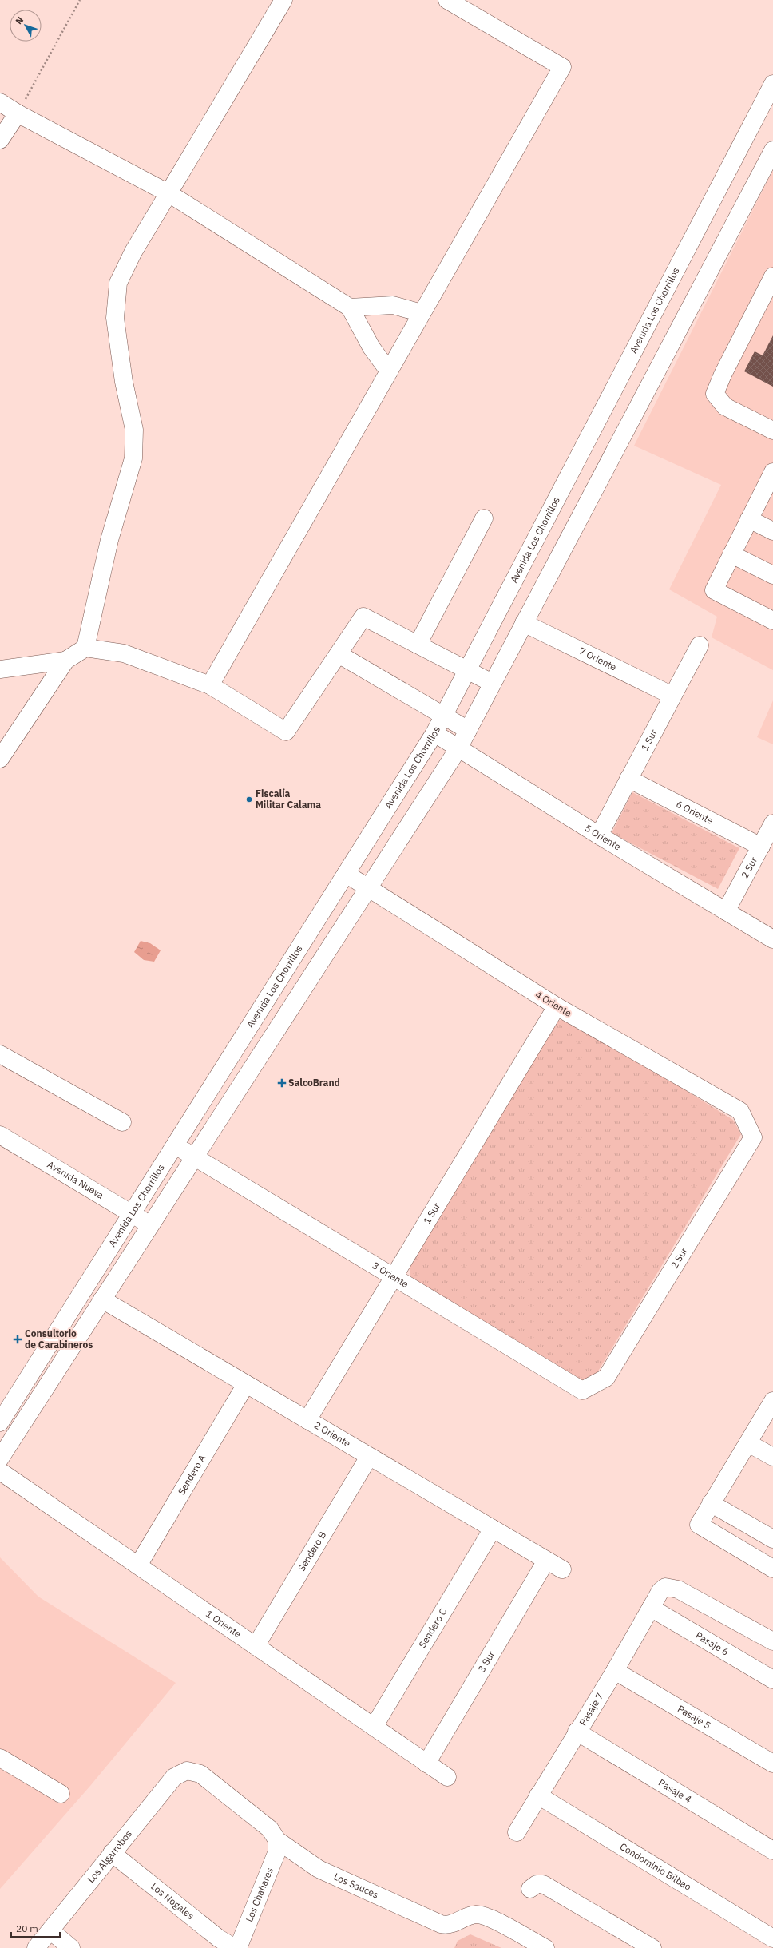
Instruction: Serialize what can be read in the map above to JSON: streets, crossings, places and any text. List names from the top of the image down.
{
  "streets": {
    "street": [
      "Avenida Los Chorrillos",
      "7 Oriente",
      "1 Sur",
      "6 Oriente",
      "5 Oriente",
      "2 Sur",
      "4 Oriente",
      "Avenida Nueva",
      "3 Oriente",
      "2 Oriente",
      "Sendero A",
      "Sendero B",
      "1 Oriente",
      "Sendero C",
      "Pasaje 6",
      "3 Sur",
      "Pasaje 7",
      "Pasaje 5",
      "Pasaje 4",
      "Los Algarrobos",
      "Condominio Bilbao",
      "Los Sauces",
      "Los Chañares",
      "Los Nogales"
    ]
  },
  "crossings": [
    ["Avenida Los Chorrillos", "5 Oriente"],
    ["Avenida Los Chorrillos", "4 Oriente"],
    ["Avenida Los Chorrillos", "Avenida Nueva"],
    ["Avenida Los Chorrillos", "3 Oriente"],
    ["7 Oriente", "1 Sur"],
    ["1 Sur", "6 Oriente"],
    ["1 Sur", "5 Oriente"],
    ["1 Sur", "4 Oriente"],
    ["1 Sur", "3 Oriente"],
    ["1 Sur", "2 Oriente"],
    ["6 Oriente", "2 Sur"],
    ["5 Oriente", "2 Sur"],
    ["2 Sur", "4 Oriente"],
    ["2 Sur", "3 Oriente"],
    ["2 Oriente", "Sendero A"],
    ["2 Oriente", "Sendero B"],
    ["2 Oriente", "Sendero C"],
    ["2 Oriente", "3 Sur"],
    ["Sendero A", "1 Oriente"],
    ["Sendero B", "1 Oriente"],
    ["1 Oriente", "Sendero C"],
    ["1 Oriente", "3 Sur"],
    ["Pasaje 6", "Pasaje 7"],
    ["Pasaje 7", "Pasaje 5"],
    ["Pasaje 7", "Pasaje 4"],
    ["Pasaje 7", "Condominio Bilbao"],
    ["Los Algarrobos", "Los Sauces"],
    ["Los Algarrobos", "Los Nogales"],
    ["Los Sauces", "Los Chañares"]
  ],
  "places": {
    "other": ["Fiscalía Militar Calama"],
    "health": ["SalcoBrand", "Consultorio de Carabineros"]
  },
  "scale_bar": "20 m",
  "north": "top left"
}
